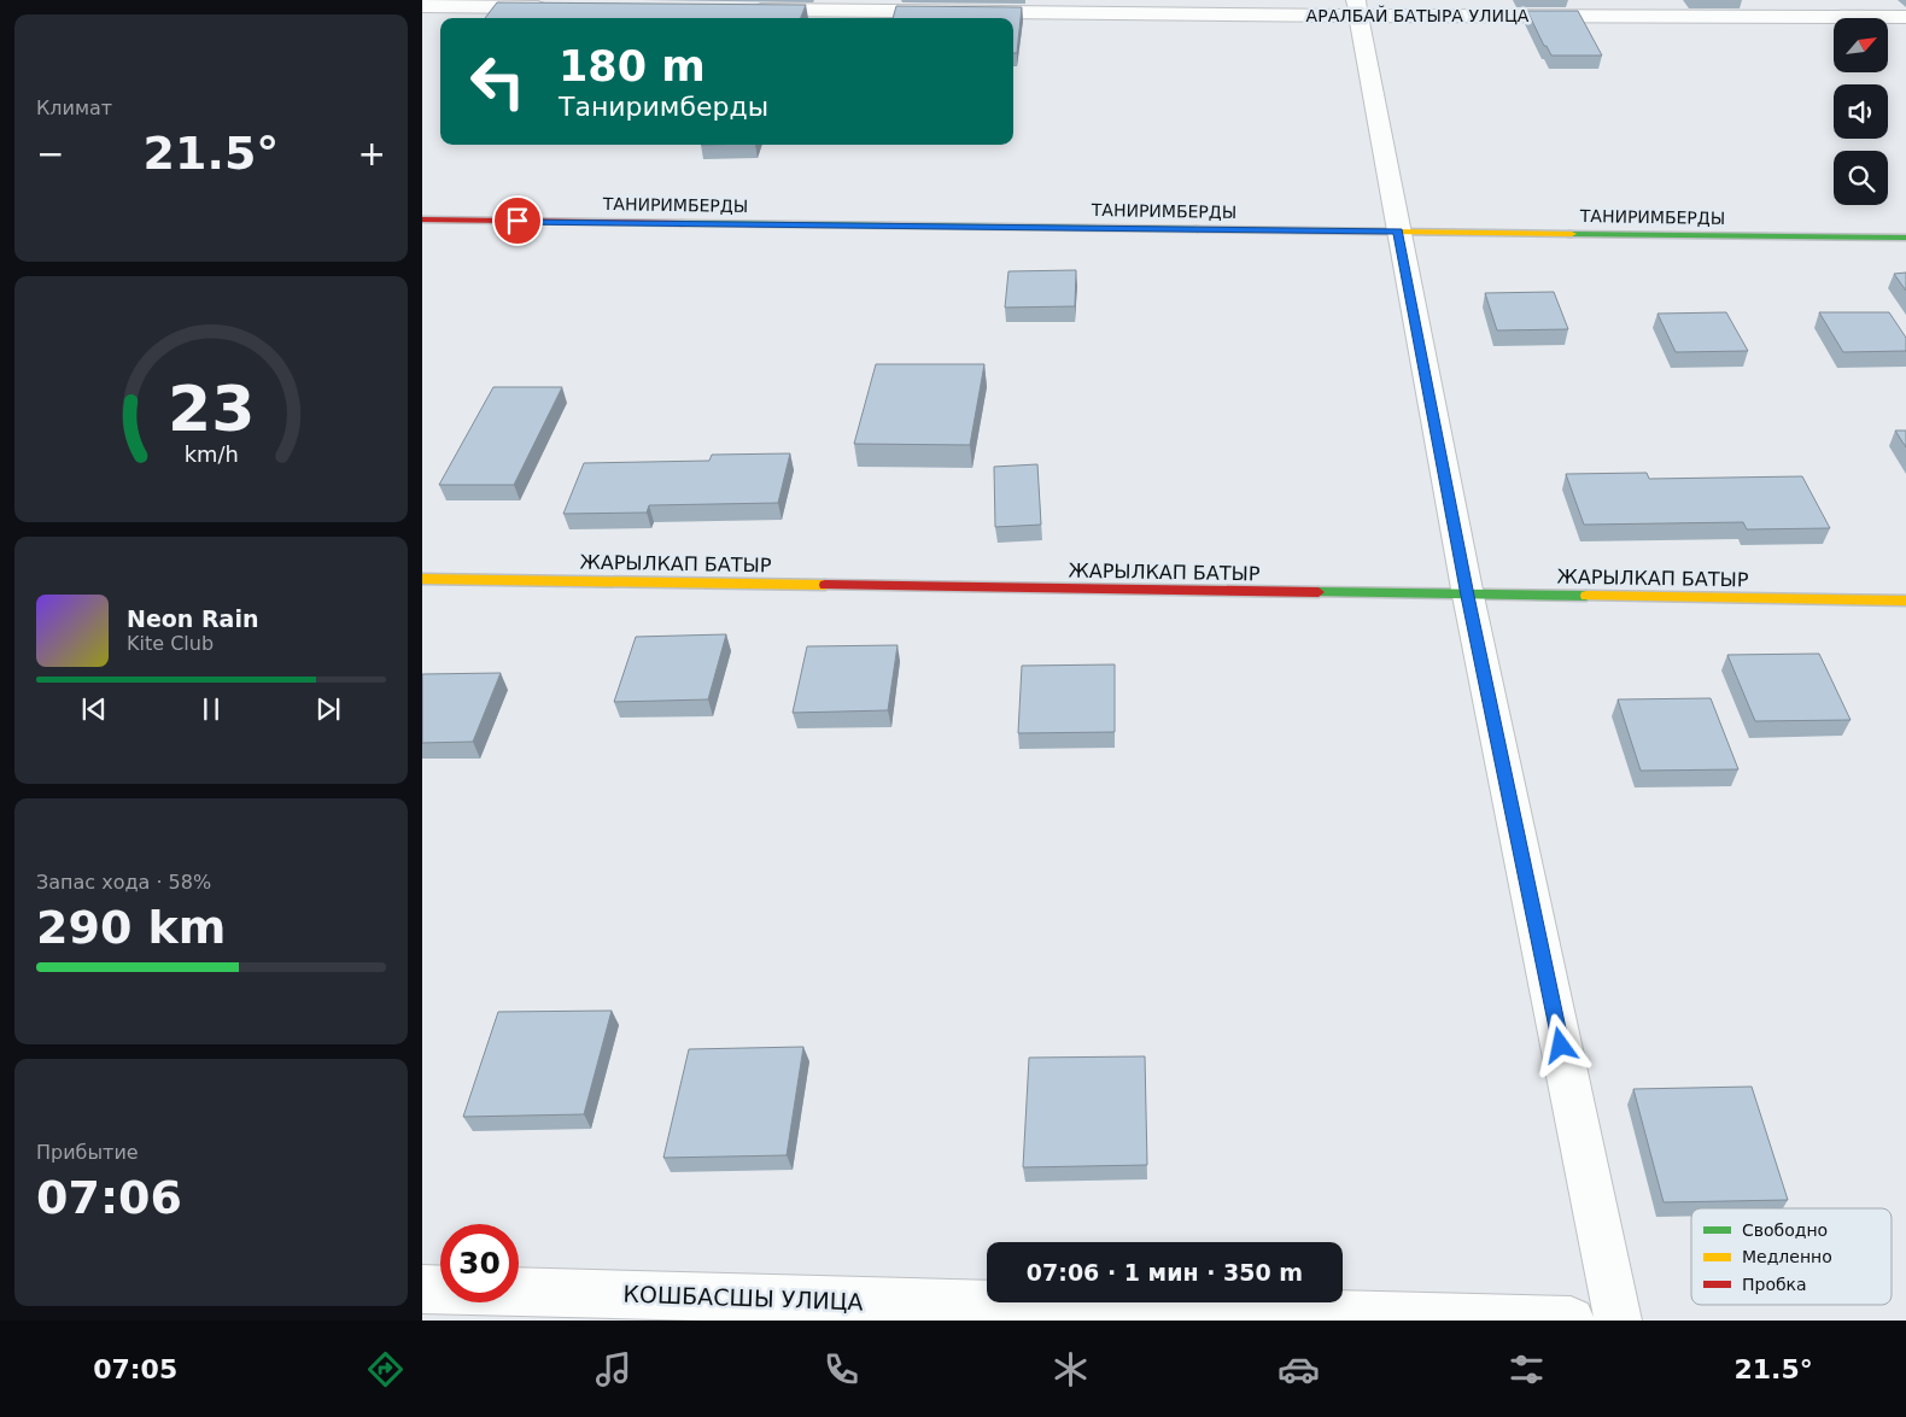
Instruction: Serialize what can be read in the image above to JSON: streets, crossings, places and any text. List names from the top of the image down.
{
  "streets": {
    "street": [
      "АРАЛБАЙ БАТЫРА УЛИЦА",
      "ТАНИРИМБЕРДЫ",
      "ЖАРЫЛКАП БАТЫР",
      "КОШБАСШЫ УЛИЦА"
    ]
  },
  "legend": ["Свободно", "Медленно", "Пробка"],
  "north": "top right",
  "page": {
    "tile": [
      "Климат",
      ["Запас хода · 58%", "290 km"],
      ["Прибытие", "07:06"]
    ],
    "turn": ["180 m", "Таниримберды"],
    "heat": ["−", "21.5°", "+"],
    "song": ["Neon Rain", "Kite Club"],
    "limit": "30",
    "trip": "07:06 · 1 мин · 350 m",
    "tabs": ["07:05", "21.5°"],
    "gauge": ["23", "km/h"]
  }
}
